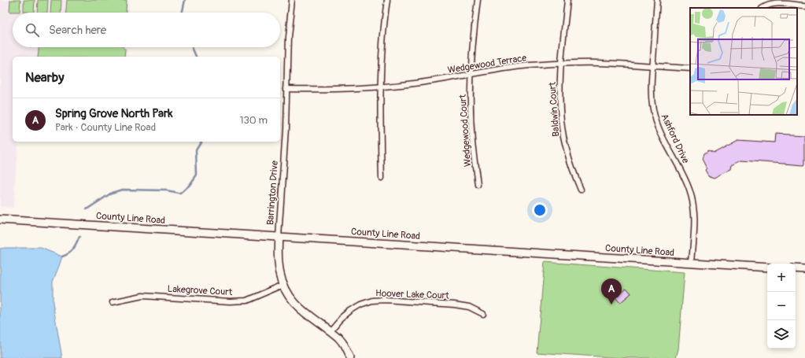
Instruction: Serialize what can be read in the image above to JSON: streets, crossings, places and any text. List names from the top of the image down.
{
  "streets": {
    "main road": ["County Line Road"],
    "street": [
      "Wedgewood Terrace",
      "Baldwin Court",
      "Wedgewood Court",
      "Ashford Drive",
      "Barrington Drive",
      "Lakegrove Court",
      "Hoover Lake Court"
    ]
  },
  "crossings": [
    ["Wedgewood Terrace", "Baldwin Court"],
    ["Wedgewood Terrace", "Wedgewood Court"],
    ["Wedgewood Terrace", "Ashford Drive"],
    ["Wedgewood Terrace", "Barrington Drive"],
    ["Ashford Drive", "County Line Road"],
    ["Barrington Drive", "County Line Road"]
  ],
  "page": {
    "search": "Search here",
    "heading": "Nearby",
    "list": [
      {
        "mark": "A",
        "name": "Spring Grove North Park",
        "note": "Park · County Line Road",
        "value": "130 m"
      }
    ],
    "map_buttons": ["+", "−"],
    "pins": "A"
  }
}
